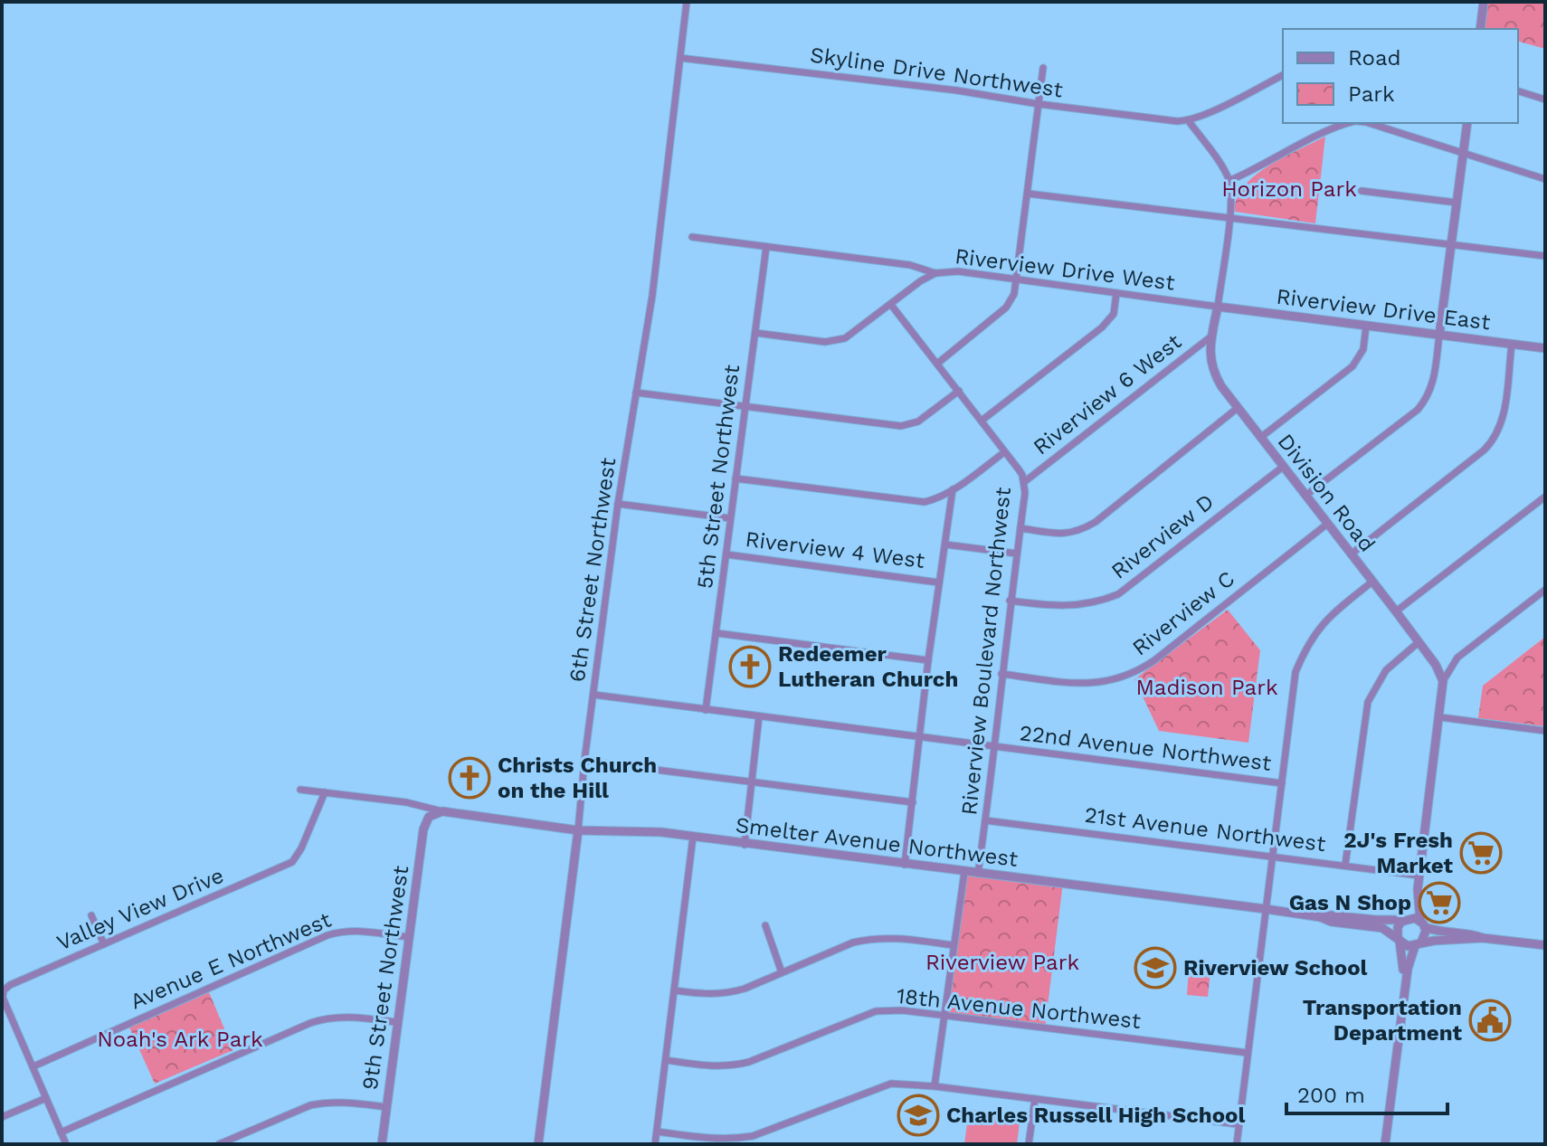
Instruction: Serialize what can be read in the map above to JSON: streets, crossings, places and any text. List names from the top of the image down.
{
  "streets": {
    "street": [
      "Skyline Drive Northwest",
      "Riverview Drive West",
      "Riverview Drive East",
      "Riverview 6 West",
      "5th Street Northwest",
      "Division Road",
      "Riverview D",
      "Riverview 4 West",
      "6th Street Northwest",
      "Riverview C",
      "Riverview Boulevard Northwest",
      "22nd Avenue Northwest",
      "21st Avenue Northwest",
      "Smelter Avenue Northwest",
      "Valley View Drive",
      "Avenue E Northwest",
      "9th Street Northwest",
      "18th Avenue Northwest"
    ]
  },
  "crossings": [
    ["Skyline Drive Northwest", "6th Street Northwest"],
    ["Riverview Drive West", "Riverview Drive East"],
    ["Riverview Drive West", "5th Street Northwest"],
    ["Riverview Drive West", "Division Road"],
    ["Riverview Drive West", "Riverview Boulevard Northwest"],
    ["Riverview Drive East", "Division Road"],
    ["Riverview 6 West", "5th Street Northwest"],
    ["Riverview 6 West", "Division Road"],
    ["Riverview 6 West", "Riverview Boulevard Northwest"],
    ["5th Street Northwest", "Riverview 4 West"],
    ["5th Street Northwest", "22nd Avenue Northwest"],
    ["Division Road", "Riverview D"],
    ["Division Road", "Riverview C"],
    ["Riverview D", "Riverview Boulevard Northwest"],
    ["6th Street Northwest", "22nd Avenue Northwest"],
    ["6th Street Northwest", "Smelter Avenue Northwest"],
    ["Riverview C", "Riverview Boulevard Northwest"],
    ["Riverview Boulevard Northwest", "22nd Avenue Northwest"],
    ["Riverview Boulevard Northwest", "21st Avenue Northwest"],
    ["Riverview Boulevard Northwest", "Smelter Avenue Northwest"],
    ["Smelter Avenue Northwest", "9th Street Northwest"],
    ["Avenue E Northwest", "9th Street Northwest"]
  ],
  "parks": [
    "Horizon Park",
    "Madison Park",
    "Riverview Park",
    "Noah's Ark Park"
  ],
  "places": {
    "church": ["Redeemer Lutheran Church", "Christs Church on the Hill"],
    "supermarket": ["2J's Fresh Market", "Gas N Shop"],
    "school or university": ["Riverview School", "Charles Russell High School"],
    "public building": ["Transportation Department"]
  },
  "legend": ["Road", "Park"],
  "scale_bar": "200 m"
}
